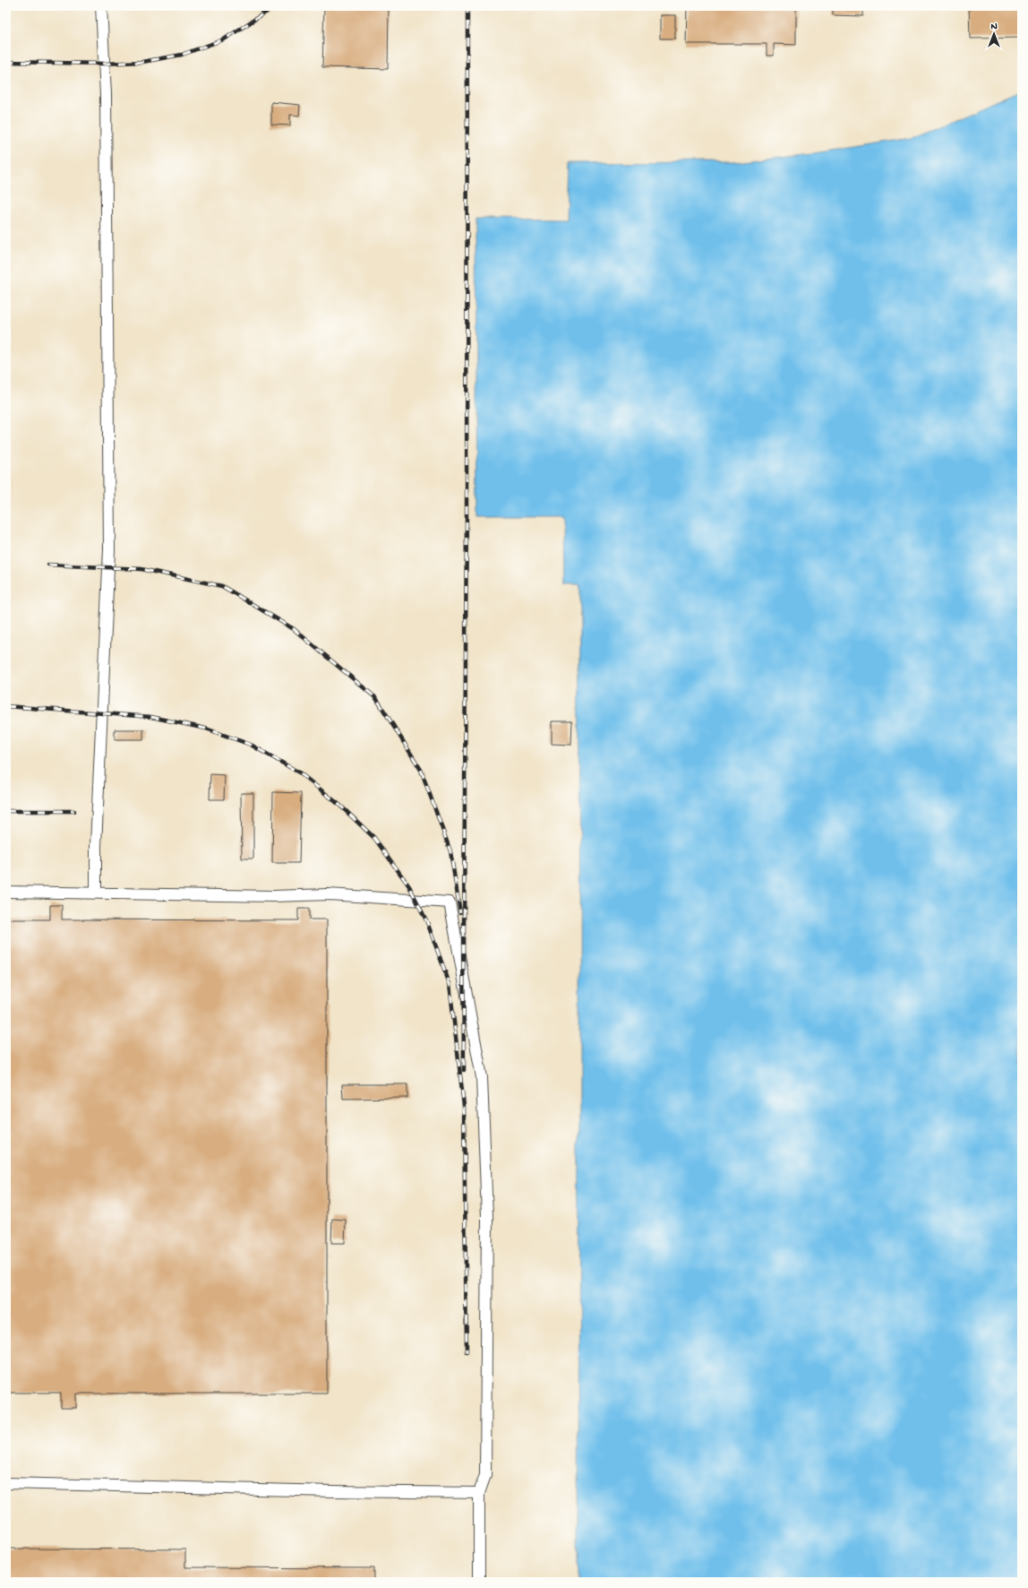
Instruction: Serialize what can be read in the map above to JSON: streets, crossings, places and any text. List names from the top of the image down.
{
  "north": "top"
}
